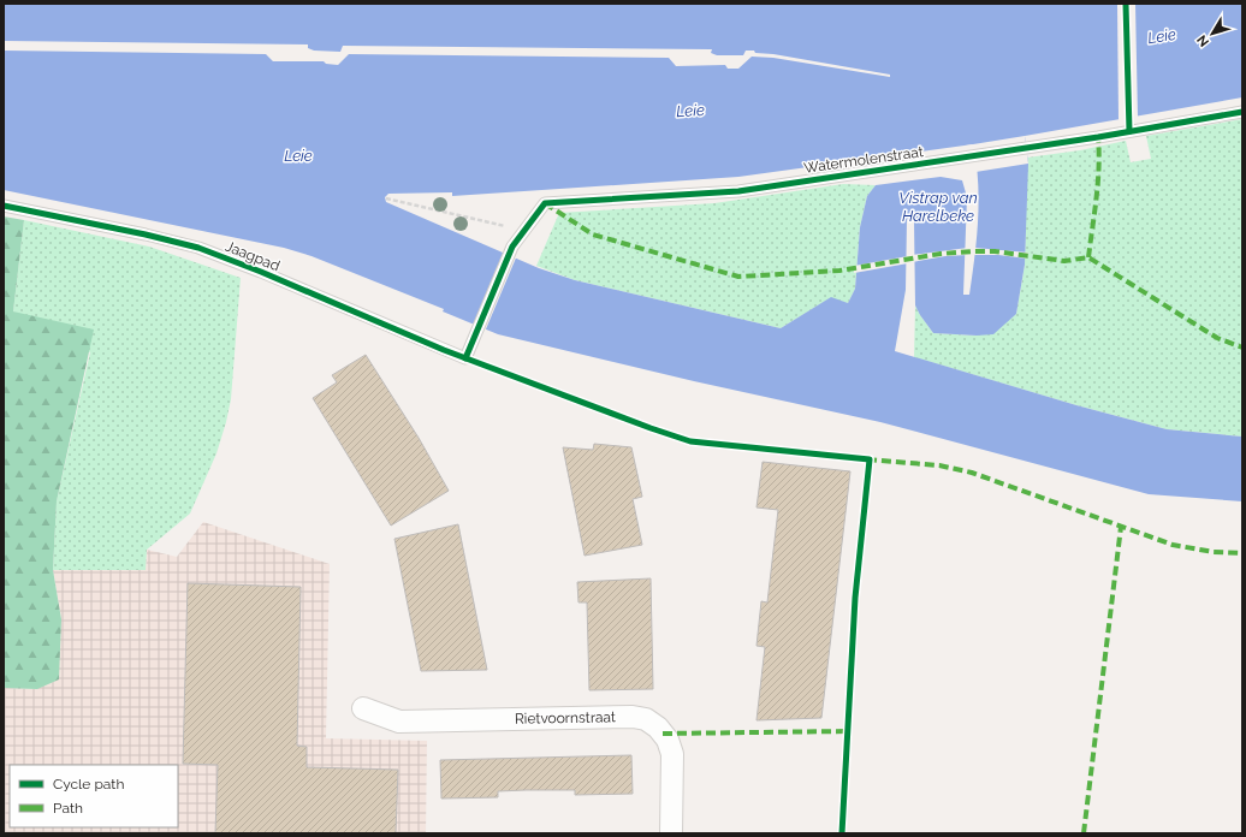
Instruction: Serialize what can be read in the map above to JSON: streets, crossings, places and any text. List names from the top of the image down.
{
  "streets": {
    "street": ["Rietvoornstraat"],
    "lane": ["Watermolenstraat", "Jaagpad"]
  },
  "crossings": [
    ["Watermolenstraat", "Jaagpad"]
  ],
  "water": ["Leie", "Vistrap van Harelbeke"],
  "legend": ["Cycle path", "Path"],
  "north": "bottom left"
}
